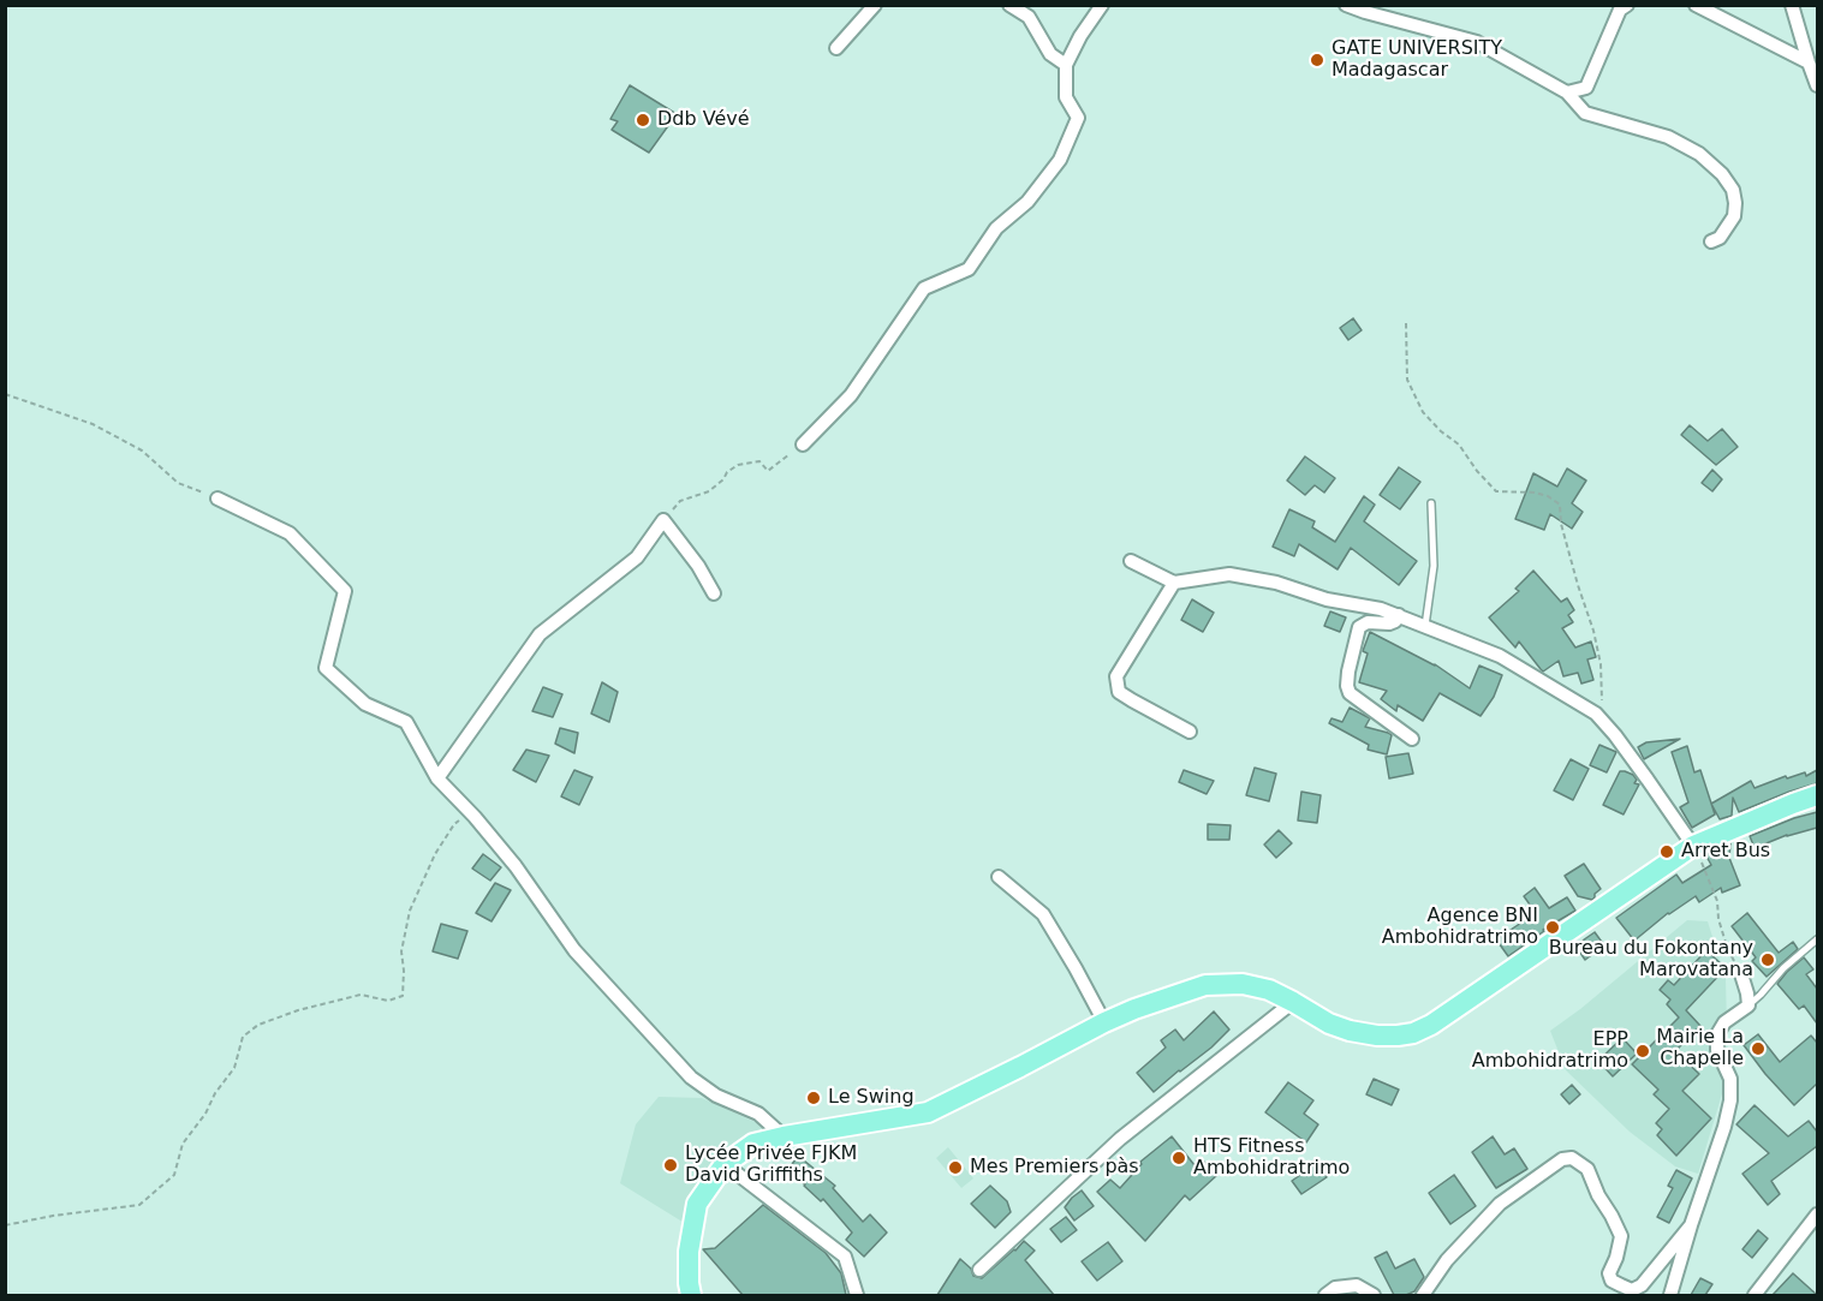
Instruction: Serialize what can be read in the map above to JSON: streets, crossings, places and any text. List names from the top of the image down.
{
  "places": [
    "GATE UNIVERSITY Madagascar",
    "Ddb Vévé",
    "Arret Bus",
    "Agence BNI Ambohidratrimo",
    "Bureau du Fokontany Marovatana",
    "Mairie La Chapelle",
    "EPP Ambohidratrimo",
    "Le Swing",
    "HTS Fitness Ambohidratrimo",
    "Lycée Privée FJKM David Griffiths",
    "Mes Premiers pàs"
  ]
}
